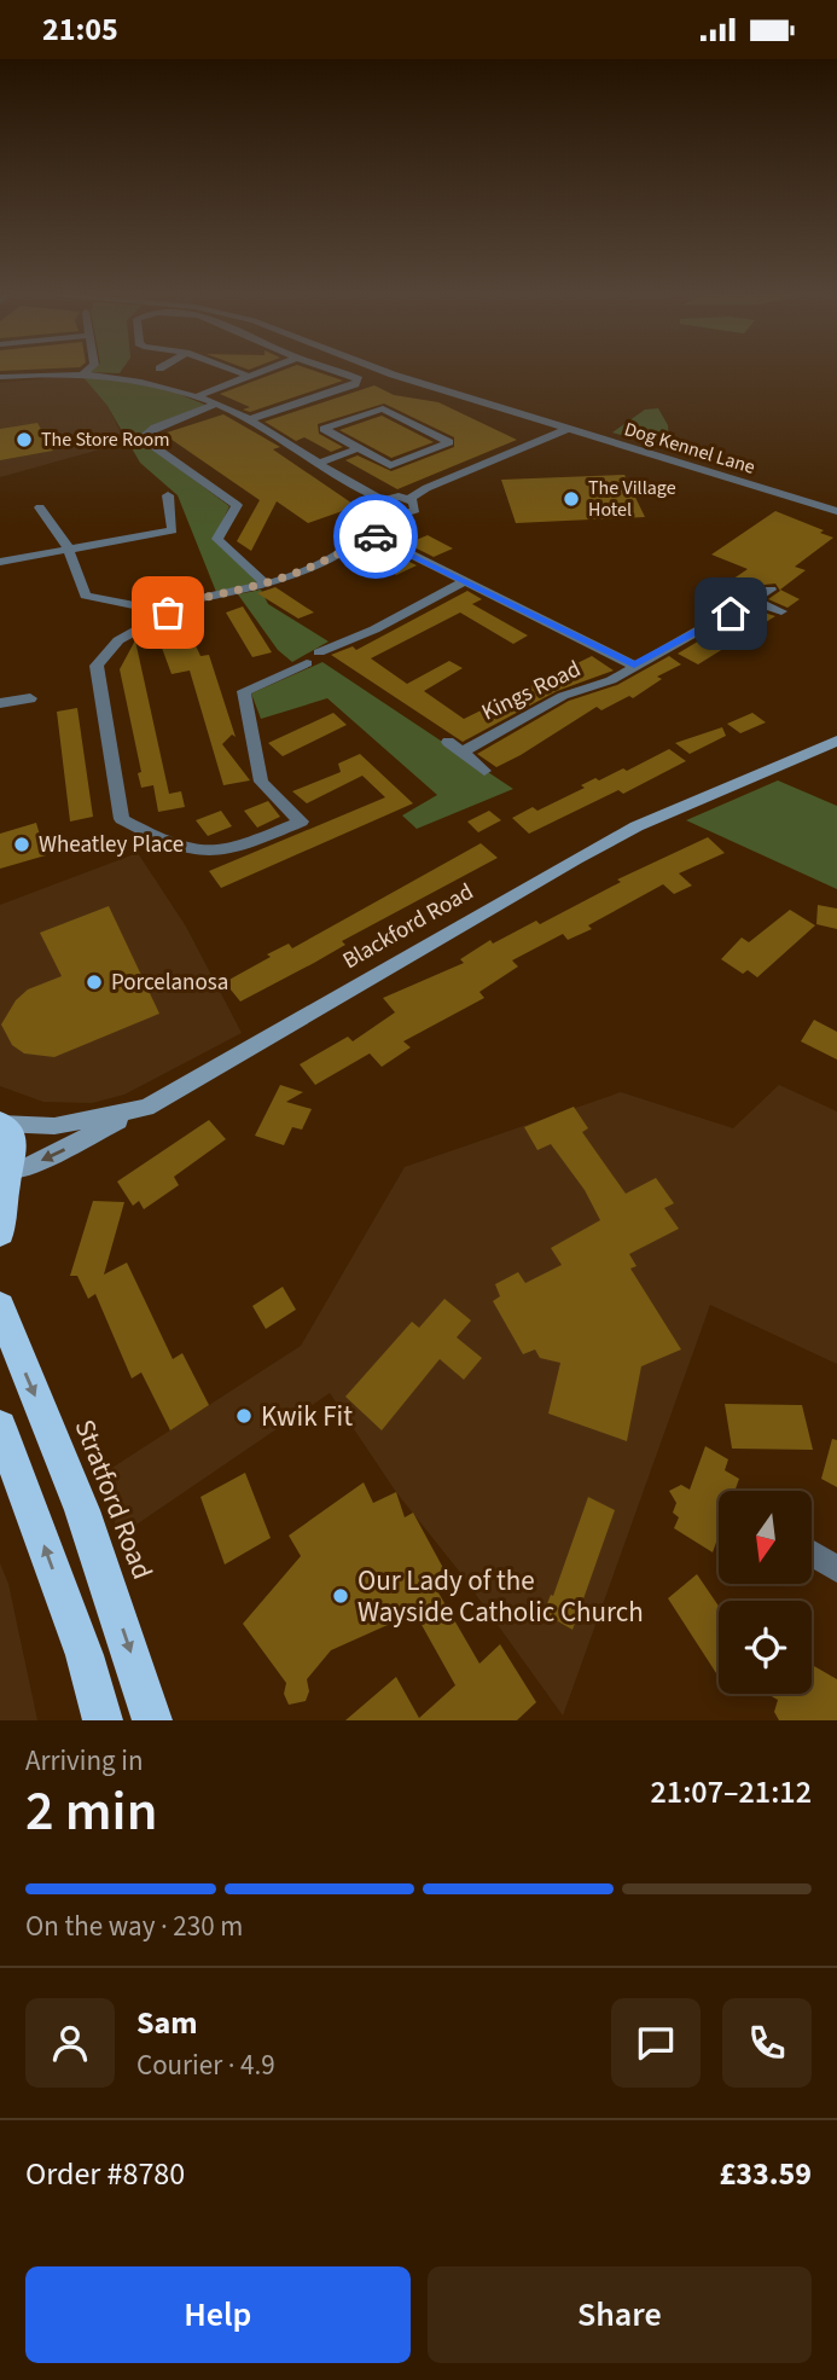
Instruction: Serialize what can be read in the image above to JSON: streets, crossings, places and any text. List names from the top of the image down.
{
  "streets": {
    "highway": ["Stratford Road"],
    "main road": ["Blackford Road"],
    "street": ["Dog Kennel Lane", "Kings Road"]
  },
  "places": [
    "The Store Room",
    "The Village Hotel",
    "Wheatley Place",
    "Porcelanosa",
    "Kwik Fit",
    "Our Lady of the Wayside Catholic Church"
  ],
  "north": "bottom",
  "page": {
    "status": "21:05",
    "heading": ["2 min", "Arriving in", "21:07–21:12"],
    "panel": [
      "Sam",
      "Courier · 4.9",
      "Order #8780",
      "£33.59"
    ],
    "bar": "On the way · 230 m",
    "buttons": ["Help", "Share"]
  }
}
